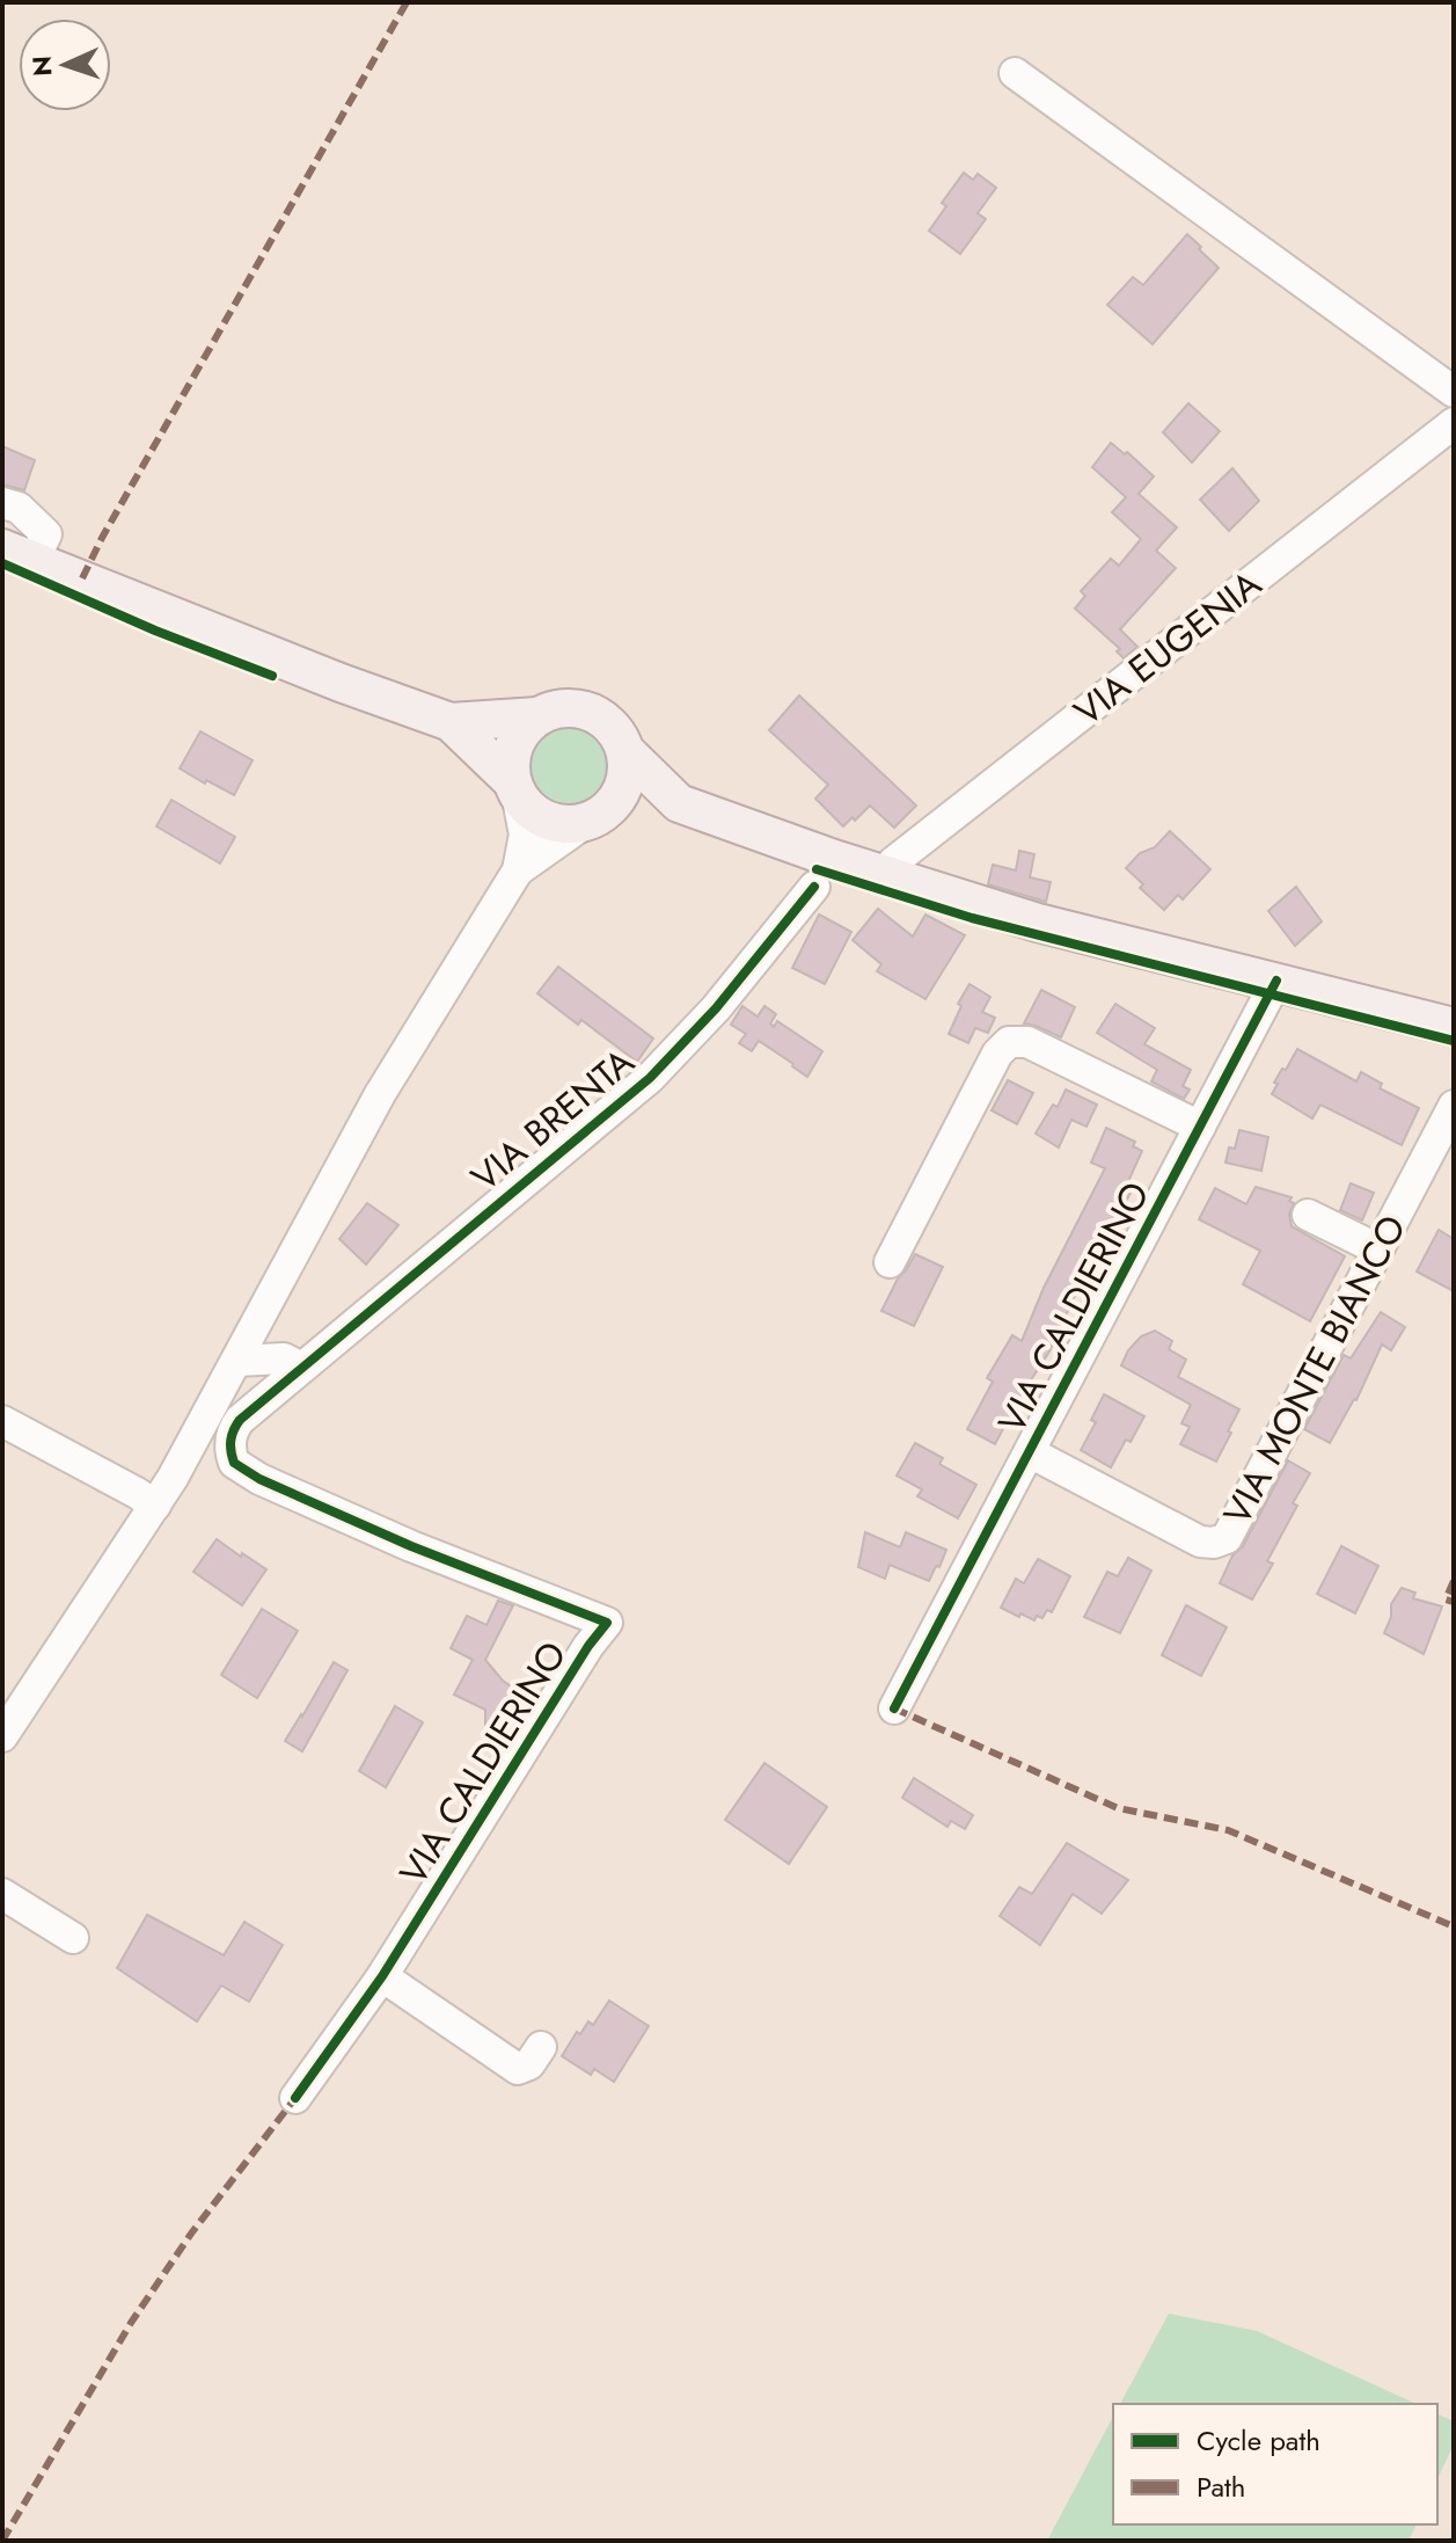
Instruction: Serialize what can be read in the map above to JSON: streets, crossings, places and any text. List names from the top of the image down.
{
  "streets": {
    "street": [
      "VIA EUGENIA",
      "VIA BRENTA",
      "VIA CALDIERINO",
      "VIA MONTE BIANCO"
    ]
  },
  "crossings": [
    ["VIA BRENTA", "VIA CALDIERINO"],
    ["VIA CALDIERINO", "VIA MONTE BIANCO"]
  ],
  "legend": ["Cycle path", "Path"],
  "north": "left"
}
